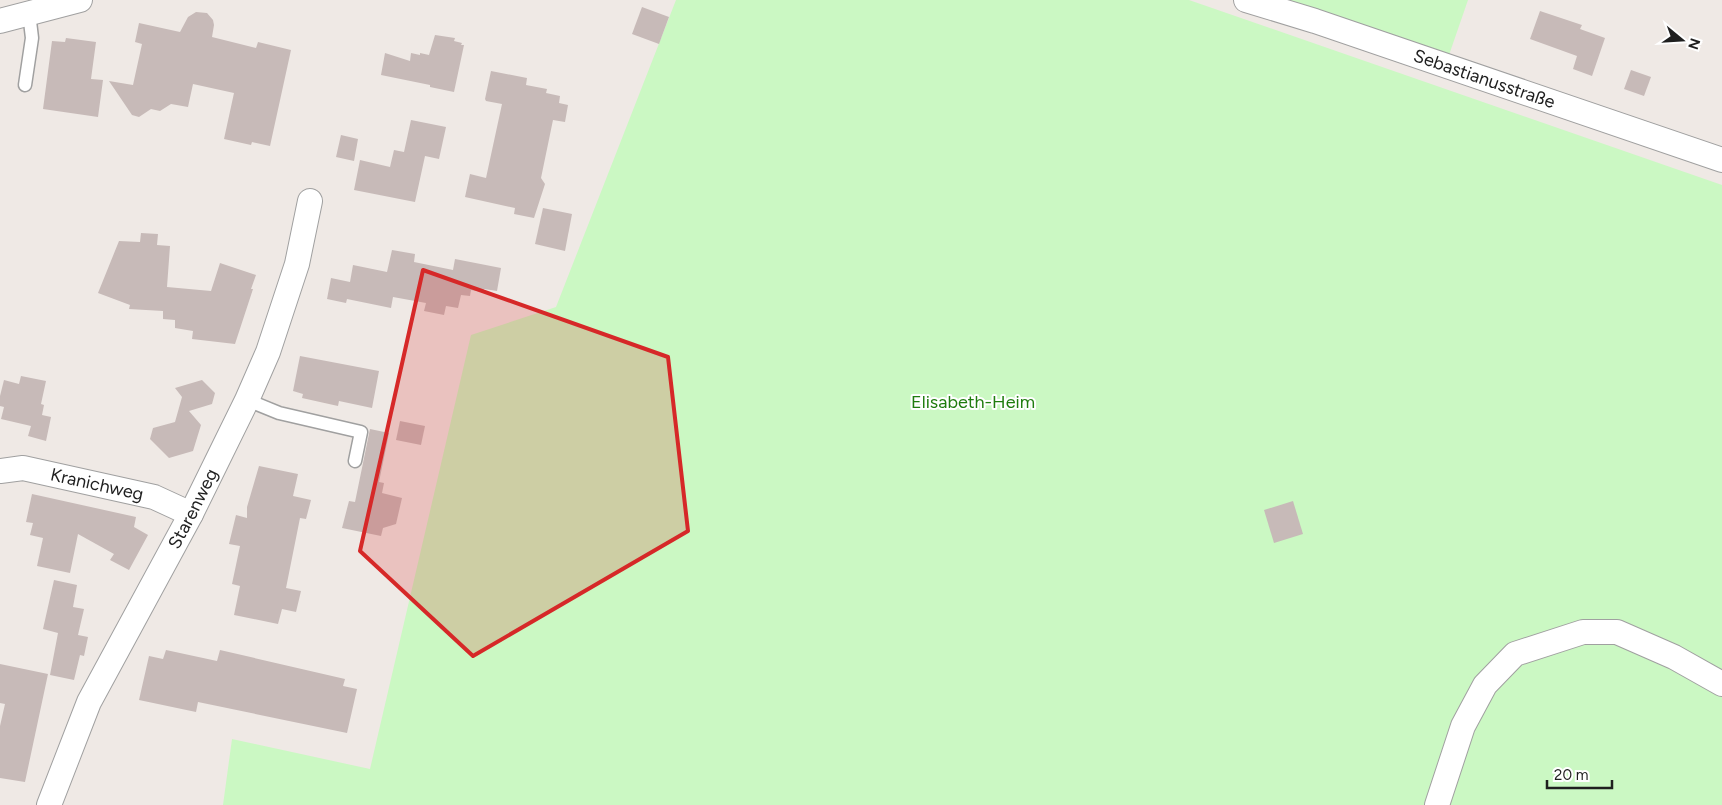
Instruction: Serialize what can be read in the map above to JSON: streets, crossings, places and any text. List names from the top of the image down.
{
  "streets": {
    "street": ["Sebastianusstraße", "Kranichweg", "Starenweg"]
  },
  "crossings": [
    ["Kranichweg", "Starenweg"]
  ],
  "parks": ["Elisabeth-Heim"],
  "scale_bar": "20 m",
  "north": "right"
}
